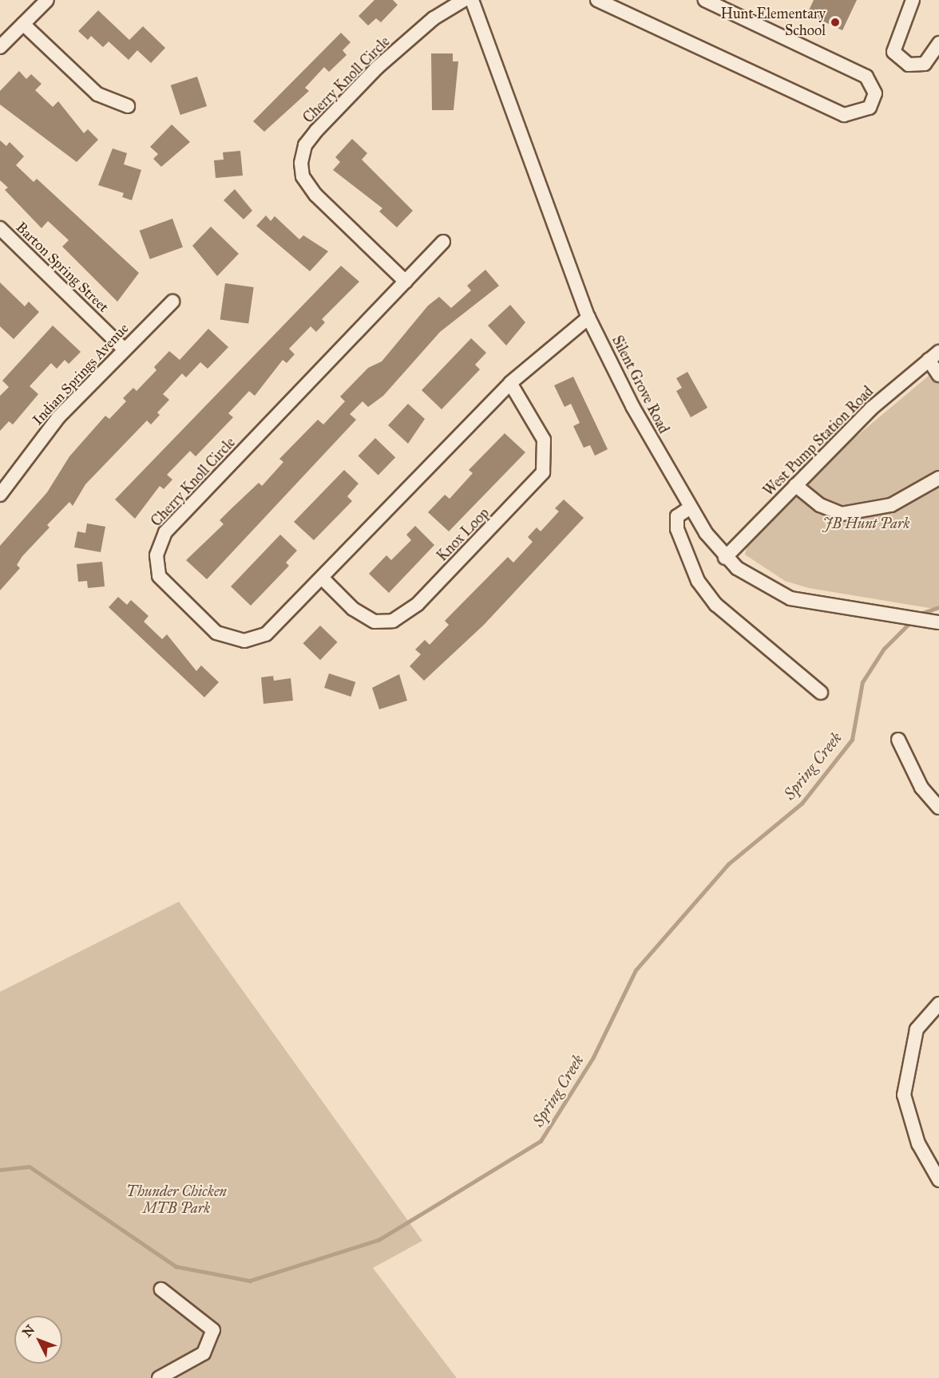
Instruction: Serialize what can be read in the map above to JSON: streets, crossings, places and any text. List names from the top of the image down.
{
  "streets": {
    "street": [
      "Cherry Knoll Circle",
      "Barton Spring Street",
      "Indian Springs Avenue",
      "Silent Grove Road",
      "West Pump Station Road",
      "Knox Loop"
    ]
  },
  "crossings": [
    ["Cherry Knoll Circle", "Silent Grove Road"],
    ["Cherry Knoll Circle", "Knox Loop"],
    ["Barton Spring Street", "Indian Springs Avenue"],
    ["Silent Grove Road", "West Pump Station Road"]
  ],
  "water": ["Spring Creek"],
  "parks": ["JB Hunt Park", "Thunder Chicken MTB Park"],
  "places": ["Hunt Elementary School"],
  "north": "top left"
}
